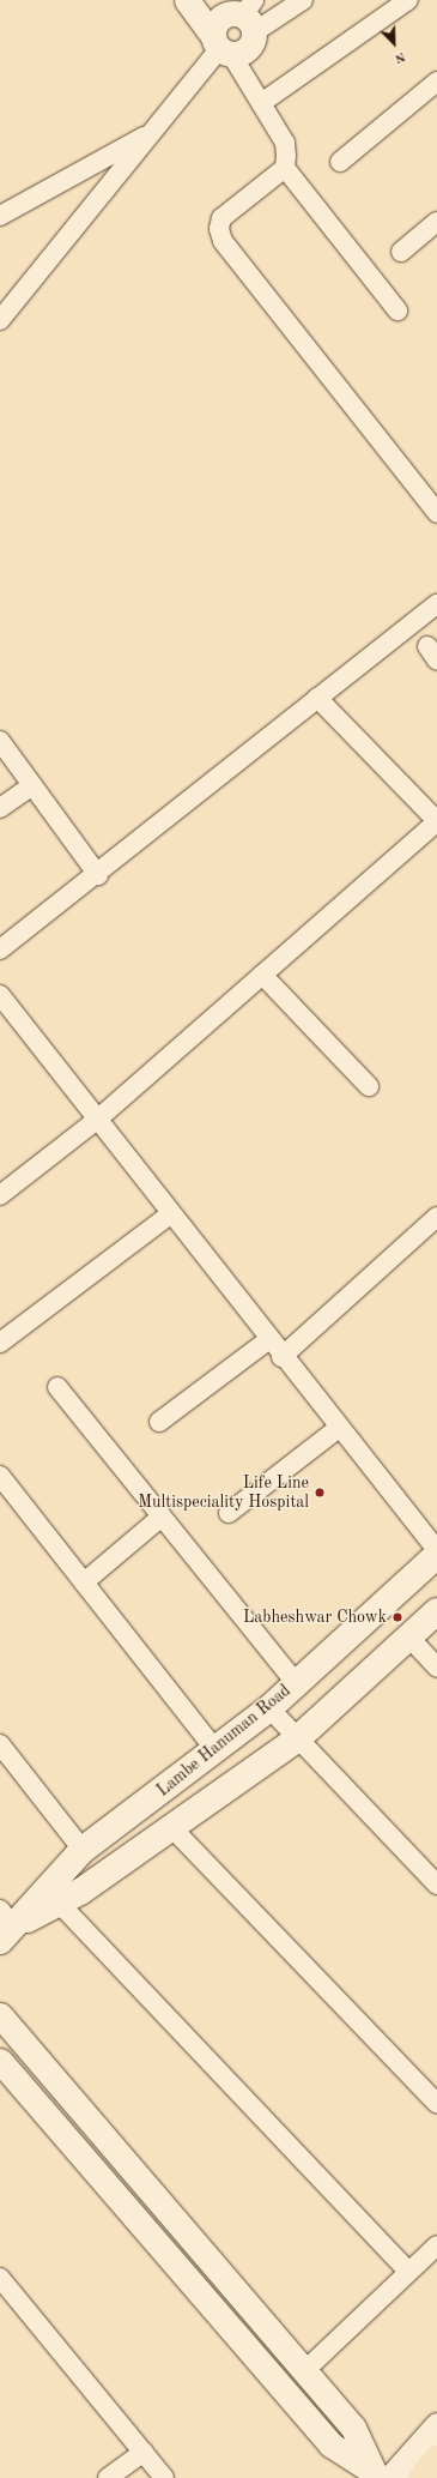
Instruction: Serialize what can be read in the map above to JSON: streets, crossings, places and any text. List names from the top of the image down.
{
  "streets": {
    "main road": ["Lambe Hanuman Road"]
  },
  "places": ["Life Line Multispeciality Hospital", "Labheshwar Chowk"],
  "north": "bottom right"
}
